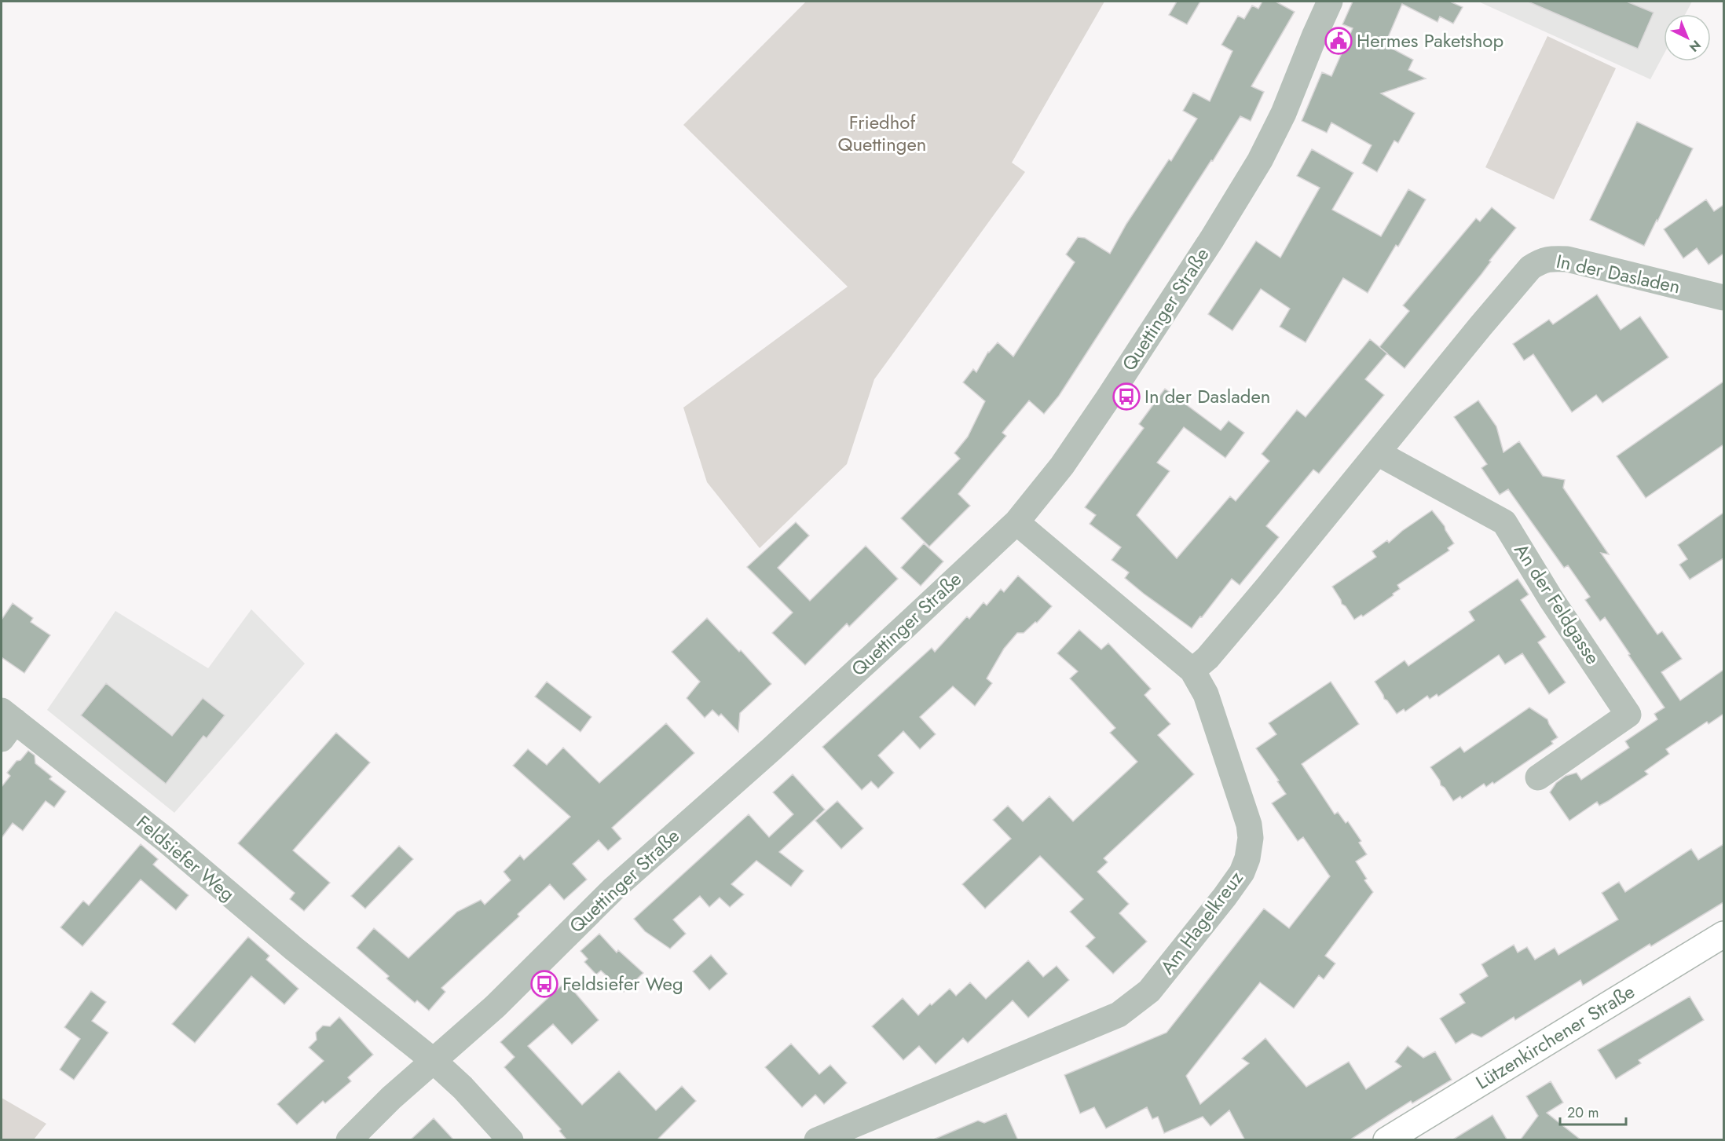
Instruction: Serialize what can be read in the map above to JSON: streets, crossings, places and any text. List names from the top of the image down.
{
  "streets": {
    "main road": ["Lützenkirchener Straße"],
    "street": [
      "In der Dasladen",
      "Quettinger Straße",
      "An der Feldgasse",
      "Feldsiefer Weg",
      "Am Hagelkreuz"
    ]
  },
  "crossings": [
    ["In der Dasladen", "An der Feldgasse"],
    ["In der Dasladen", "Am Hagelkreuz"],
    ["Quettinger Straße", "Feldsiefer Weg"],
    ["Quettinger Straße", "Am Hagelkreuz"]
  ],
  "parks": ["Friedhof Quettingen"],
  "places": {
    "public building": ["Hermes Paketshop"],
    "bus stop": ["In der Dasladen", "Feldsiefer Weg"]
  },
  "scale_bar": "20 m",
  "north": "bottom right"
}
